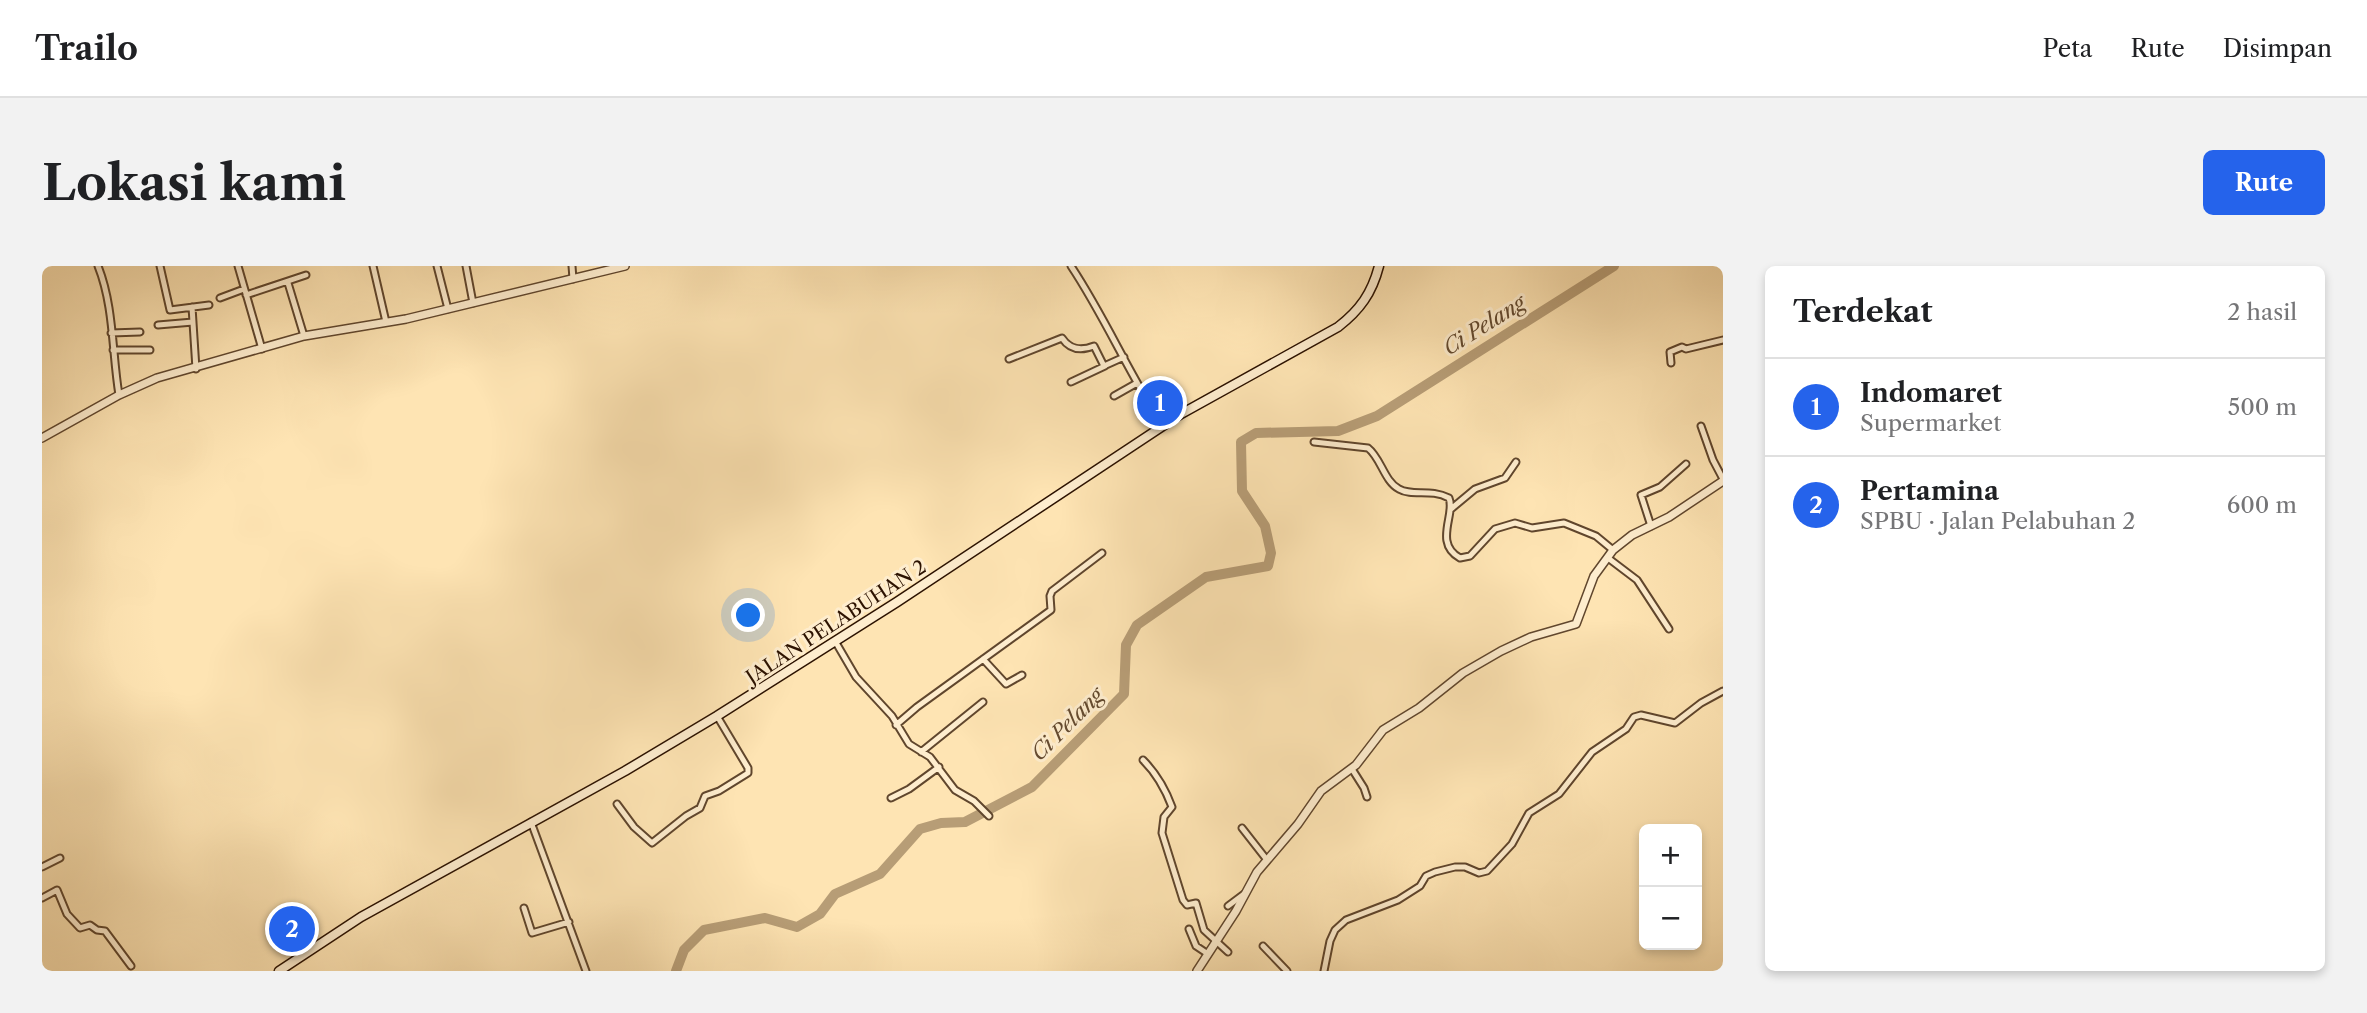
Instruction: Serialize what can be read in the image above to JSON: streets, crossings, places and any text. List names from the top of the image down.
{
  "streets": {
    "main road": ["JALAN PELABUHAN 2"]
  },
  "water": ["Ci Pelang"],
  "page": {
    "header": "Trailo",
    "nav": ["Peta", "Rute", "Disimpan"],
    "buttons": "Rute",
    "title": "Lokasi kami",
    "heading": ["Terdekat", "2 hasil"],
    "list": [
      {
        "mark": "1",
        "name": "Indomaret",
        "note": "Supermarket",
        "value": "500 m"
      },
      {
        "mark": "2",
        "name": "Pertamina",
        "note": "SPBU · Jalan Pelabuhan 2",
        "value": "600 m"
      }
    ],
    "pins": ["1", "2"],
    "map_buttons": ["+", "−"]
  }
}
